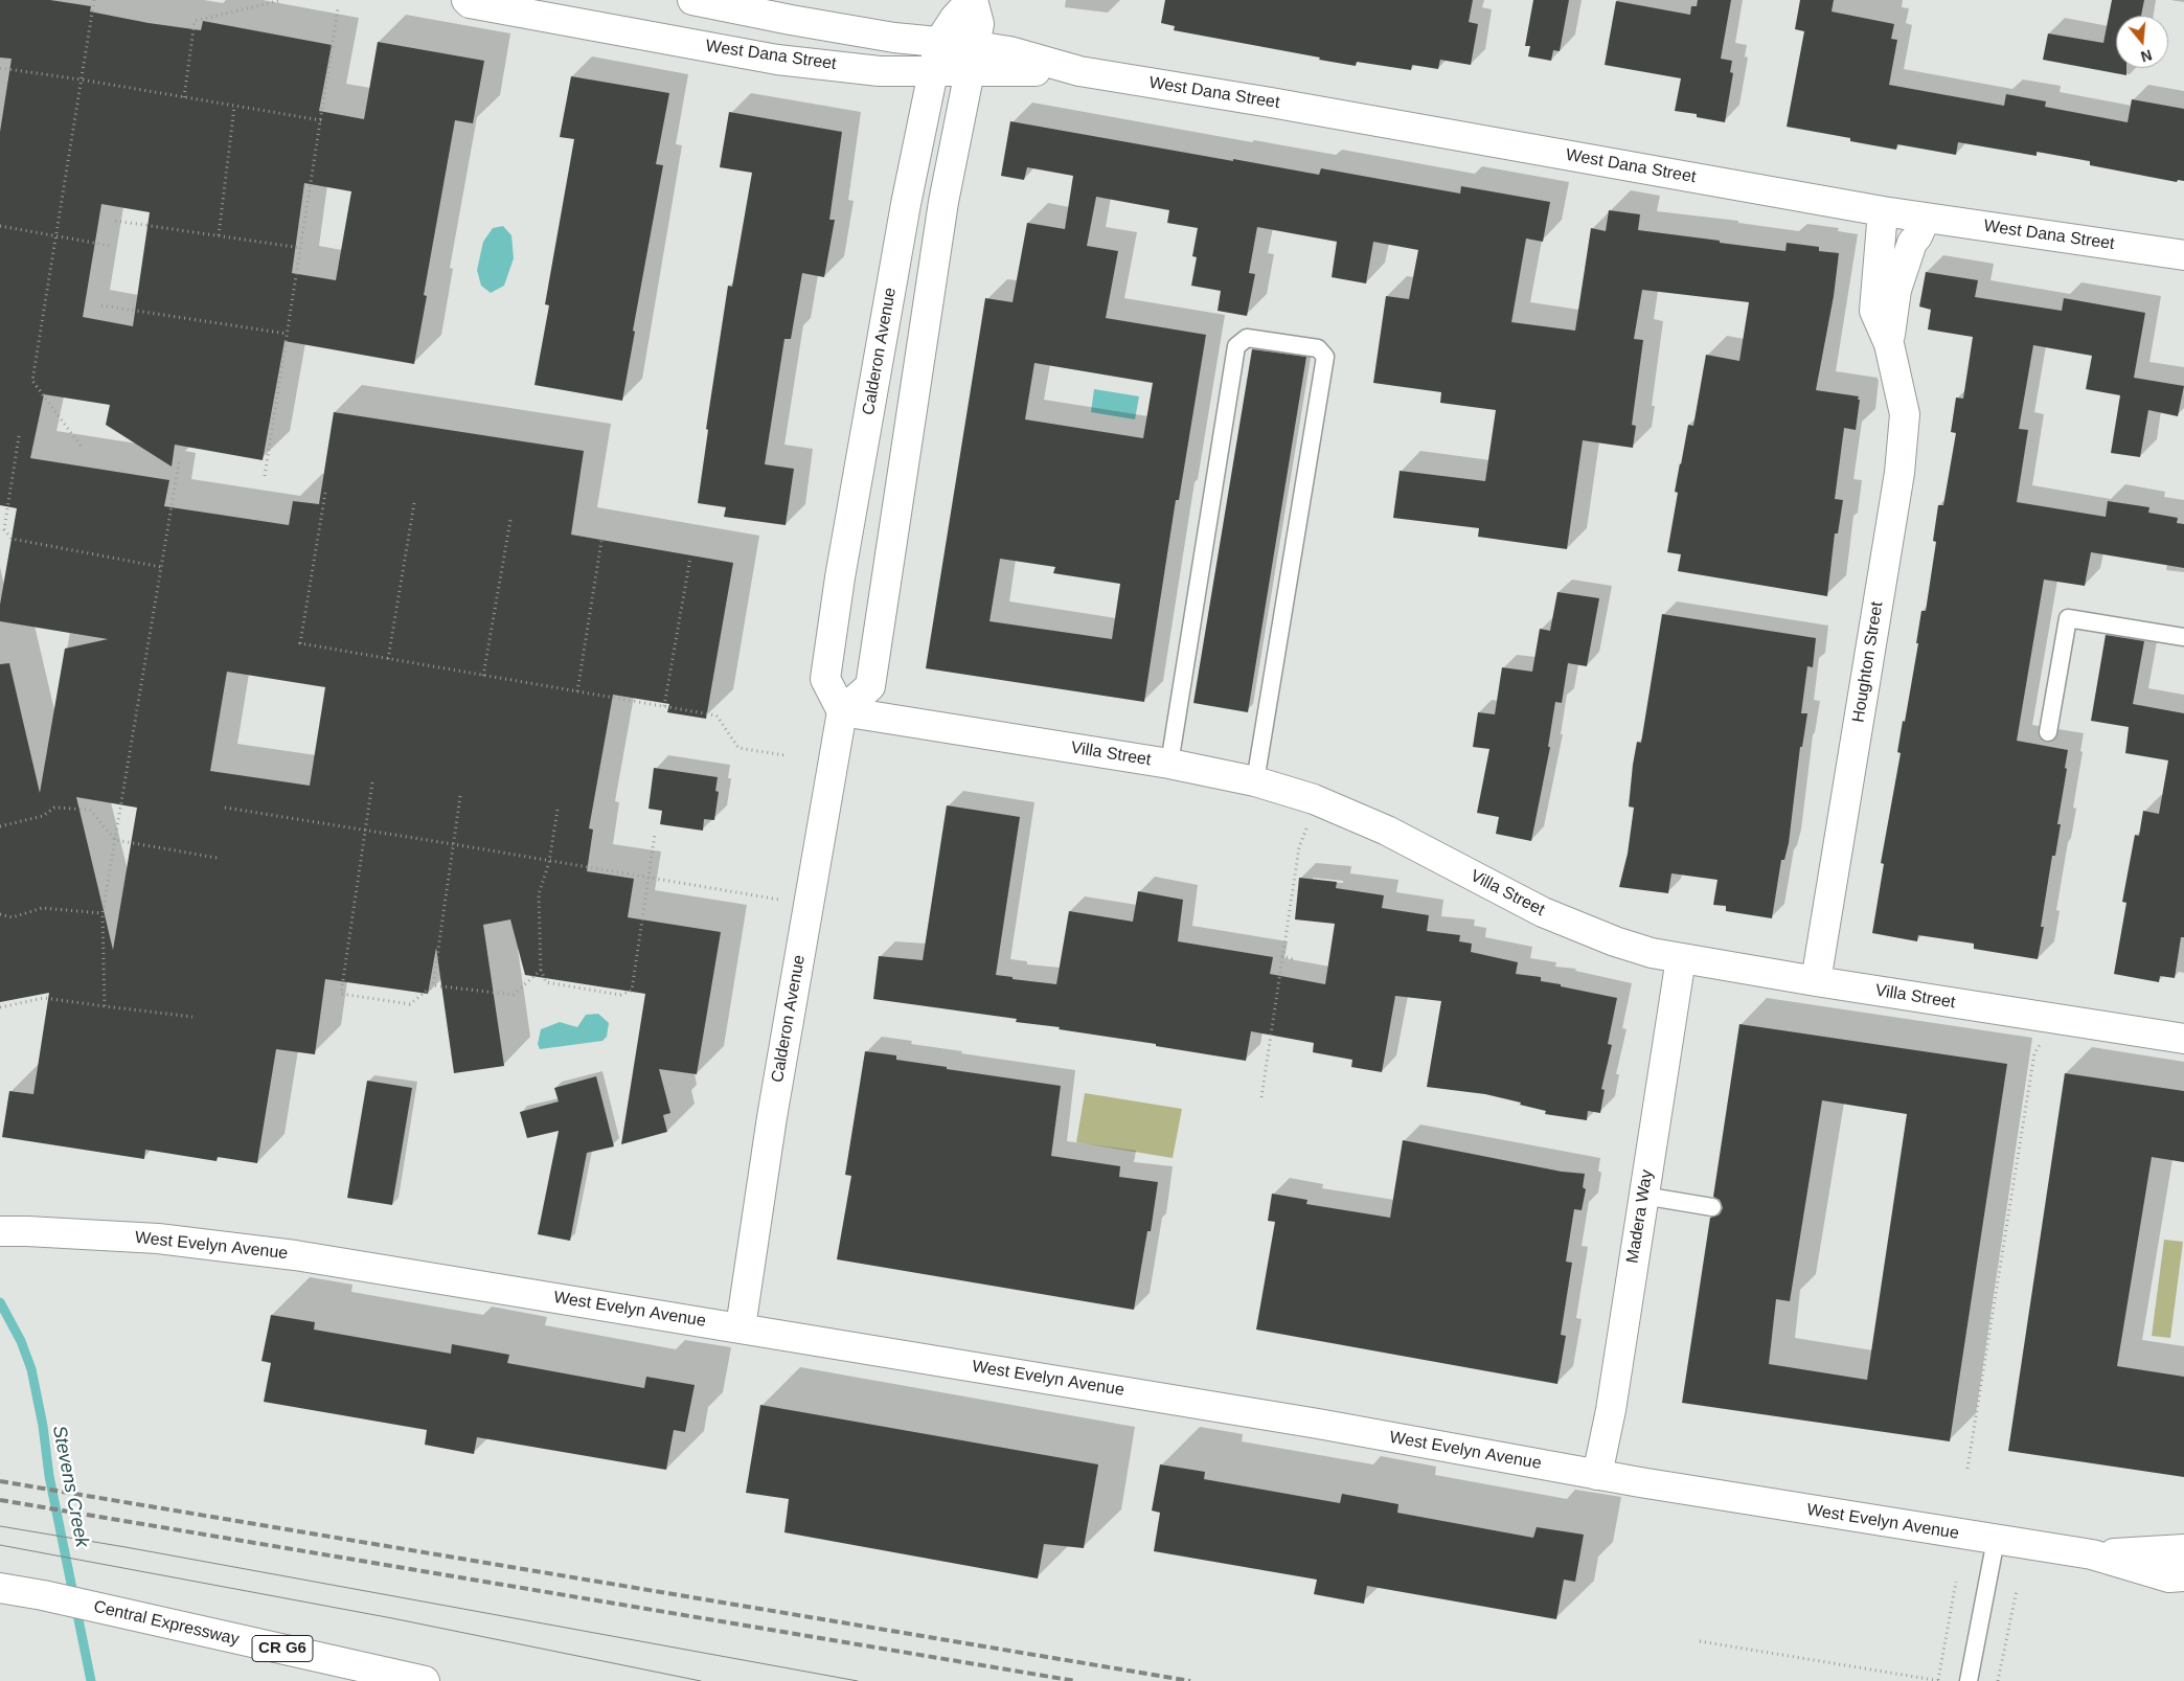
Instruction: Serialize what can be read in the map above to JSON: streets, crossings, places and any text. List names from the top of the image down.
{
  "streets": {
    "main road": [
      "West Dana Street",
      "Calderon Avenue",
      "Houghton Street",
      "Villa Street",
      "Madera Way",
      "West Evelyn Avenue",
      "Central Expressway",
      "CR G6"
    ]
  },
  "crossings": [
    ["West Dana Street", "Calderon Avenue"],
    ["West Dana Street", "Houghton Street"],
    ["Calderon Avenue", "Villa Street"],
    ["Calderon Avenue", "West Evelyn Avenue"],
    ["Houghton Street", "Villa Street"],
    ["Villa Street", "Madera Way"],
    ["Madera Way", "West Evelyn Avenue"]
  ],
  "water": ["Stevens Creek"],
  "north": "bottom"
}
